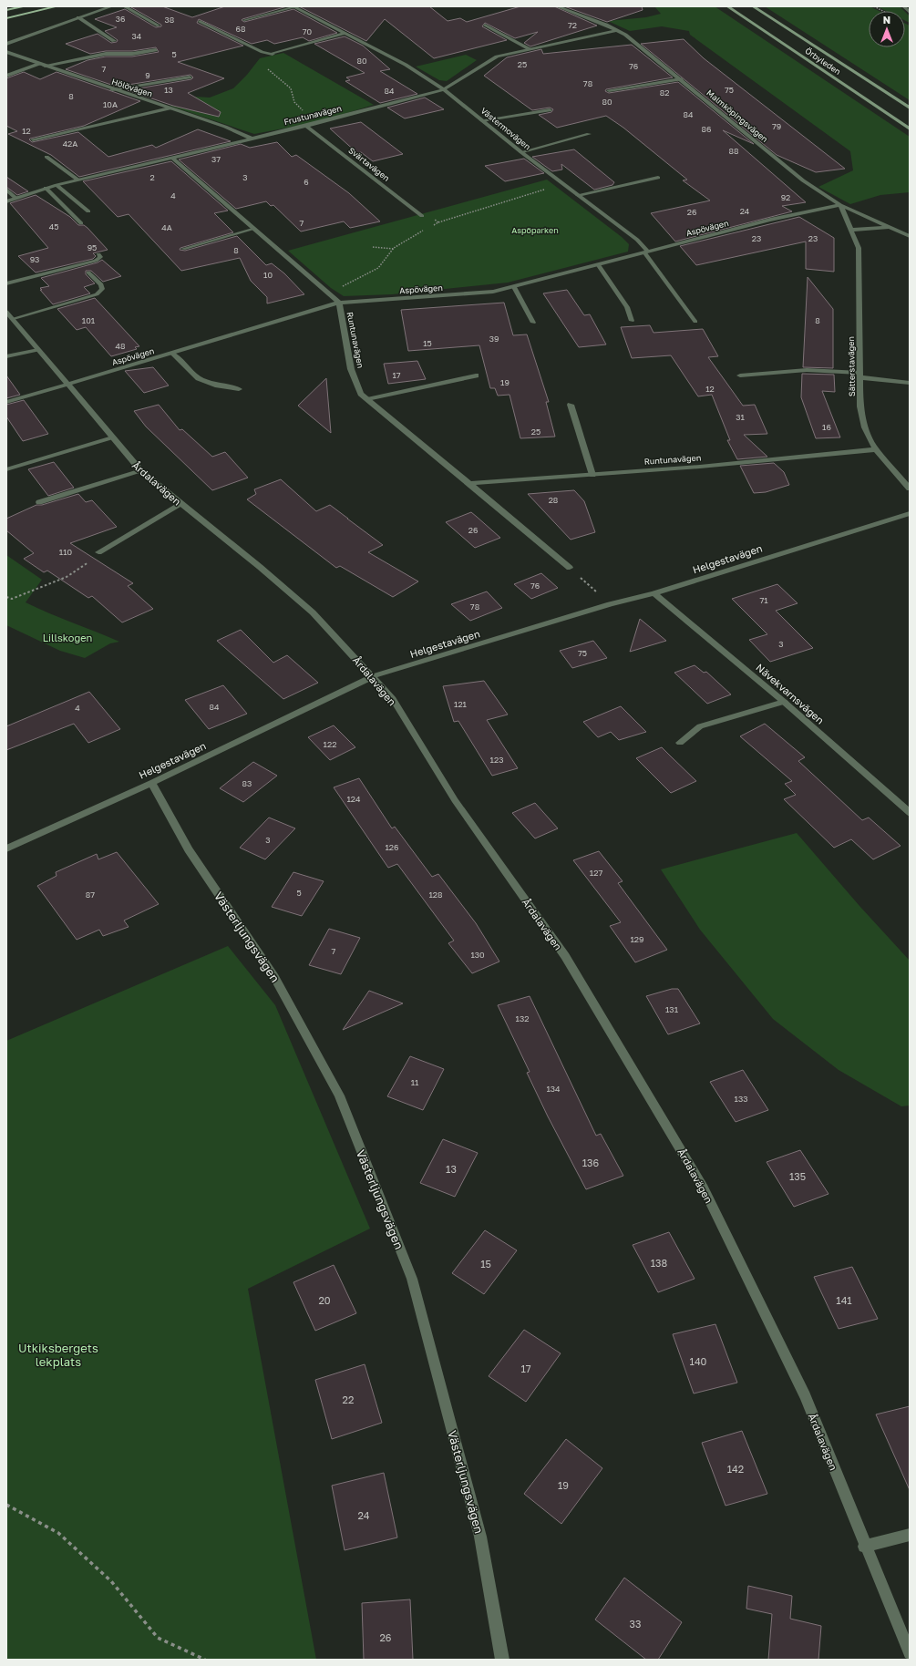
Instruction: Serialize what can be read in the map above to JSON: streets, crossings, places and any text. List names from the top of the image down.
{
  "streets": {
    "main road": ["Örbyleden"],
    "street": [
      "Hölövägen",
      "Frustunavägen",
      "Malmköpingsvägen",
      "Västermovägen",
      "Svärtavägen",
      "Aspövägen",
      "Runtunavägen",
      "Sätterstavägen",
      "Årdalavägen",
      "Helgestavägen",
      "Nävekvarnsvägen",
      "Västerljungsvägen"
    ]
  },
  "crossings": [
    ["Hölövägen", "Frustunavägen"],
    ["Frustunavägen", "Malmköpingsvägen"],
    ["Frustunavägen", "Västermovägen"],
    ["Frustunavägen", "Svärtavägen"],
    ["Frustunavägen", "Runtunavägen"],
    ["Malmköpingsvägen", "Aspövägen"],
    ["Malmköpingsvägen", "Sätterstavägen"],
    ["Västermovägen", "Aspövägen"],
    ["Aspövägen", "Runtunavägen"],
    ["Aspövägen", "Sätterstavägen"],
    ["Aspövägen", "Årdalavägen"],
    ["Runtunavägen", "Sätterstavägen"],
    ["Årdalavägen", "Helgestavägen"],
    ["Helgestavägen", "Nävekvarnsvägen"],
    ["Helgestavägen", "Västerljungsvägen"]
  ],
  "parks": ["Aspöparken", "Lillskogen", "Utkiksbergets lekplats"],
  "house_numbers": [
    "36",
    "38",
    "72",
    "68",
    "70",
    "34",
    "5",
    "80",
    "25",
    "76",
    "7",
    "9",
    "78",
    "13",
    "75",
    "84",
    "82",
    "8",
    "80",
    "10A",
    "84",
    "79",
    "86",
    "12",
    "42A",
    "88",
    "37",
    "2",
    "3",
    "6",
    "4",
    "92",
    "24",
    "26",
    "7",
    "45",
    "4A",
    "23",
    "23",
    "95",
    "8",
    "93",
    "10",
    "101",
    "8",
    "39",
    "15",
    "48",
    "17",
    "19",
    "12",
    "31",
    "16",
    "25",
    "28",
    "26",
    "110",
    "76",
    "71",
    "78",
    "3",
    "75",
    "121",
    "84",
    "4",
    "122",
    "123",
    "83",
    "124",
    "3",
    "126",
    "127",
    "5",
    "87",
    "128",
    "129",
    "7",
    "130",
    "131",
    "132",
    "11",
    "134",
    "133",
    "136",
    "13",
    "135",
    "138",
    "15",
    "20",
    "141",
    "140",
    "17",
    "22",
    "142",
    "19",
    "24",
    "33",
    "26"
  ],
  "north": "top"
}
